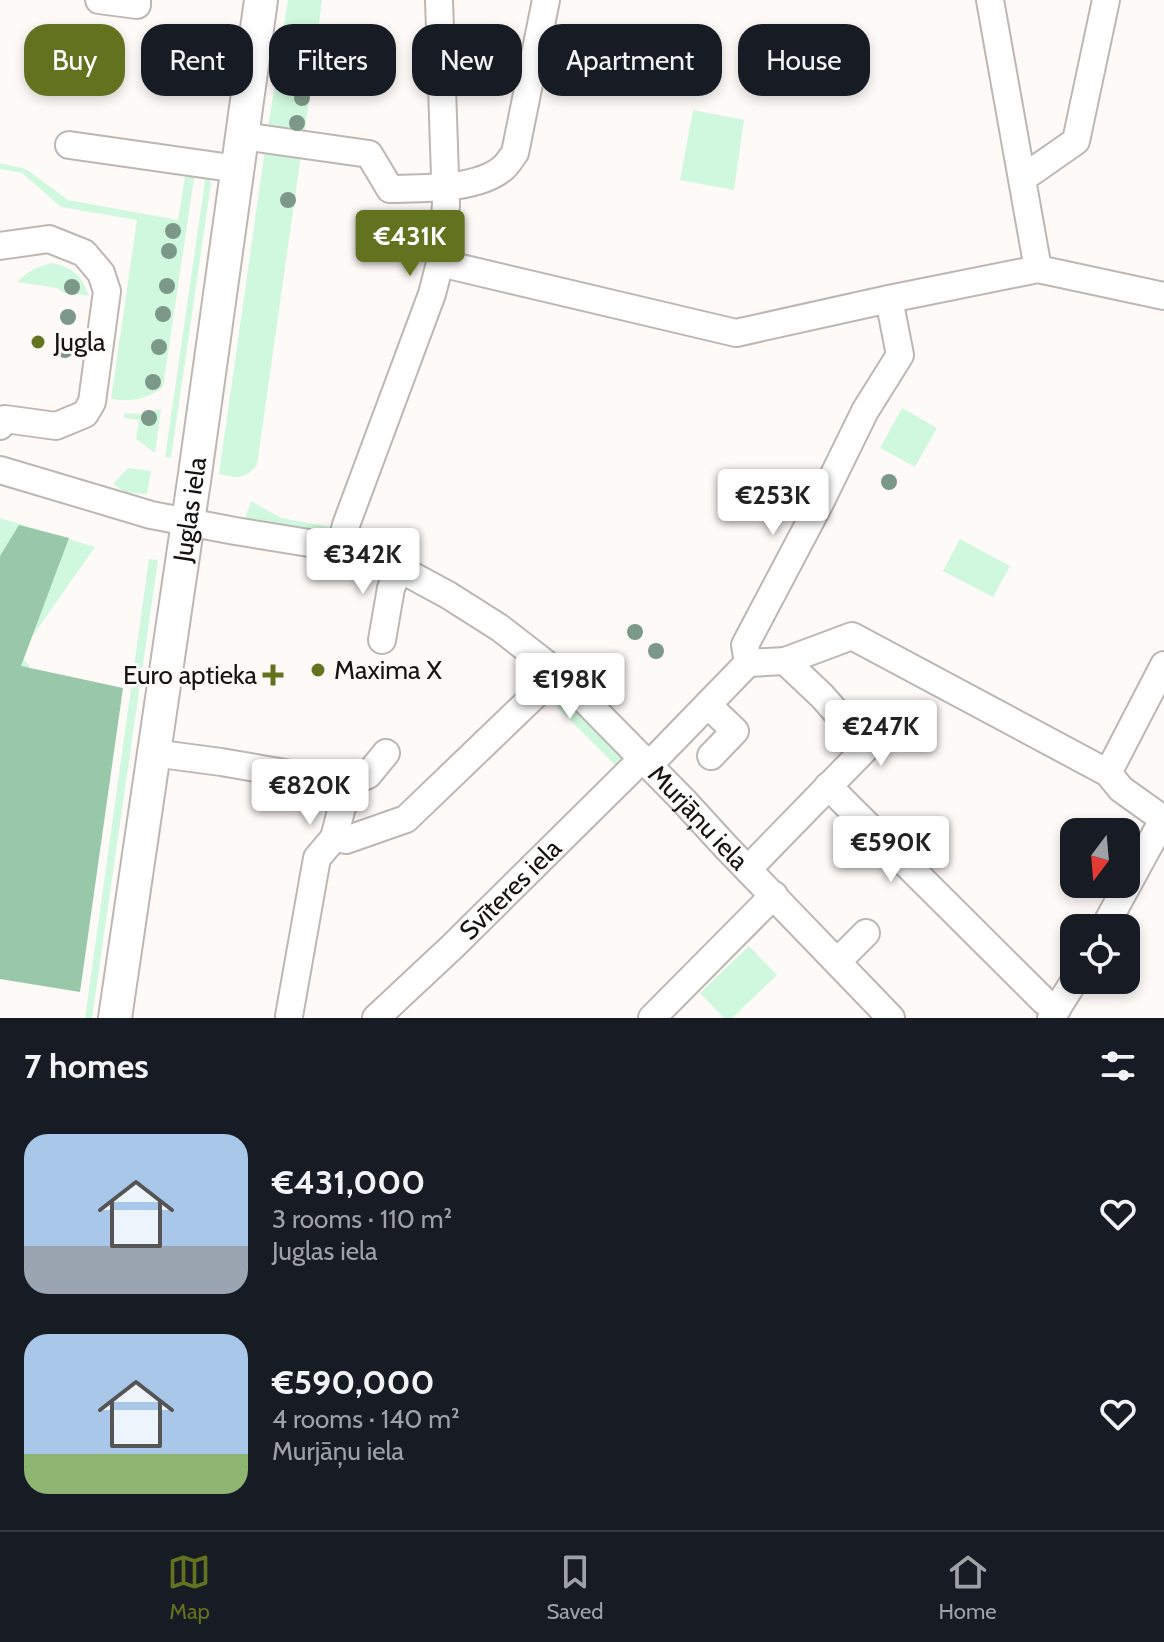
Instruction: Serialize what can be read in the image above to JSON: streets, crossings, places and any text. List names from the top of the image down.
{
  "streets": {
    "main road": ["Juglas iela"],
    "street": ["Murjāņu iela", "Svīteres iela"]
  },
  "crossings": [
    ["Juglas iela", "Murjāņu iela"],
    ["Murjāņu iela", "Svīteres iela"]
  ],
  "places": {
    "other": ["Jugla", "Maxima X"],
    "health": ["Euro aptieka"]
  },
  "north": "bottom",
  "page": {
    "chip": [
      "Buy",
      "Rent",
      "Filters",
      "New",
      "Apartment",
      "House"
    ],
    "price": [
      "€431K",
      "€253K",
      "€342K",
      "€198K",
      "€247K",
      "€820K",
      "€590K"
    ],
    "heading": "7 homes",
    "list": [
      {
        "name": "€431,000",
        "note": "3 rooms · 110 m² · Juglas iela"
      },
      {
        "name": "€590,000",
        "note": "4 rooms · 140 m² · Murjāņu iela"
      }
    ],
    "tabs": ["Map", "Saved", "Home"]
  }
}
